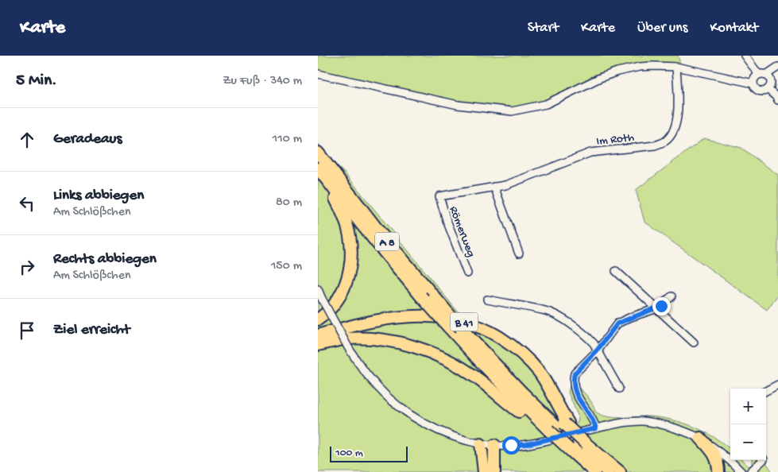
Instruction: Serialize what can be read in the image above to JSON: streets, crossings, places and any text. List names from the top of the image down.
{
  "streets": {
    "highway": ["A 8", "B 41"],
    "street": ["Im Roth", "Römerweg"]
  },
  "crossings": [
    ["Im Roth", "Römerweg"],
    ["A 8", "B 41"]
  ],
  "scale_bar": "100 m",
  "page": {
    "header": "Karte",
    "nav": [
      "Start",
      "Karte",
      "Über uns",
      "Kontakt"
    ],
    "heading": ["5 Min.", "Zu Fuß · 340 m"],
    "list": [
      ["Geradeaus", "110 m"],
      ["Links abbiegen", "Am Schlößchen", "80 m"],
      ["Rechts abbiegen", "Am Schlößchen", "150 m"],
      "Ziel erreicht"
    ],
    "map_buttons": ["+", "−"],
    "scale": "100 m"
  }
}
